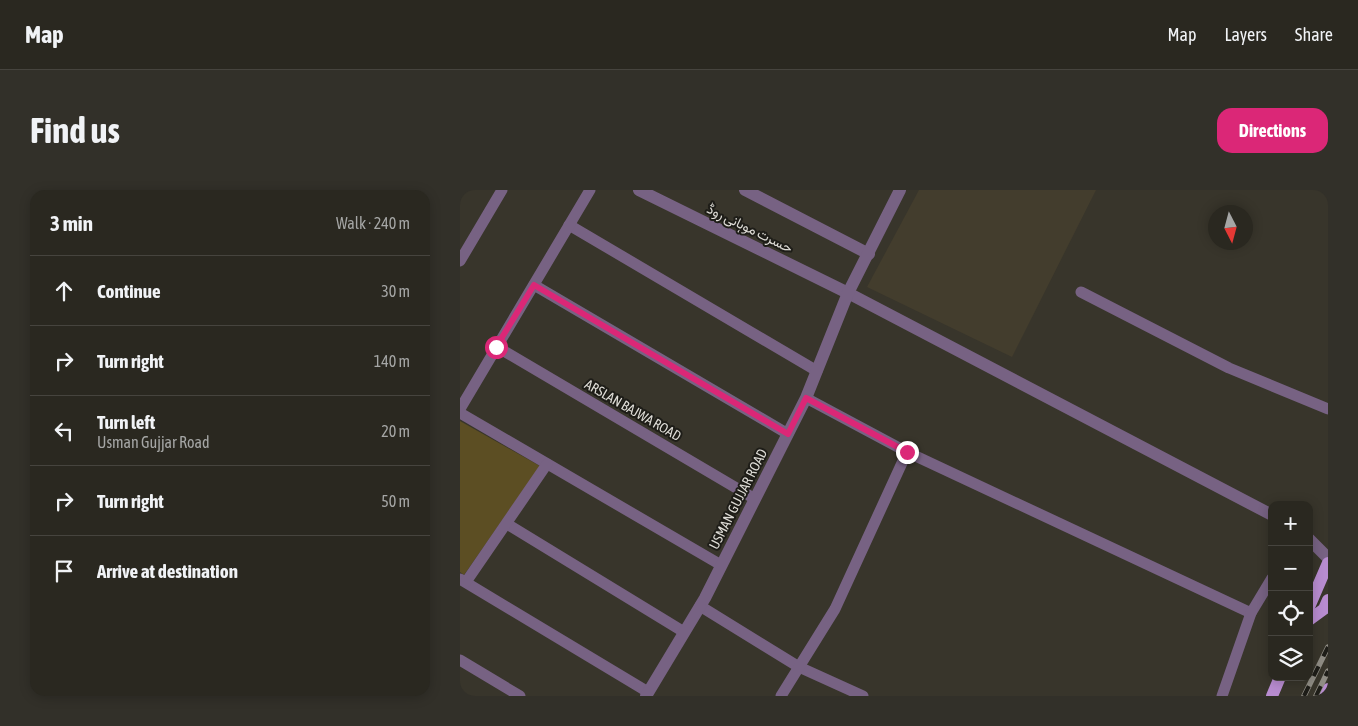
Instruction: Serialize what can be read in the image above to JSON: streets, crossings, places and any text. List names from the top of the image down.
{
  "streets": {
    "street": ["حسرت موہانی روڈ", "ARSLAN BAJWA ROAD", "USMAN GUJJAR ROAD"]
  },
  "crossings": [
    ["حسرت موہانی روڈ", "USMAN GUJJAR ROAD"],
    ["ARSLAN BAJWA ROAD", "USMAN GUJJAR ROAD"]
  ],
  "north": "bottom",
  "page": {
    "header": "Map",
    "nav": ["Map", "Layers", "Share"],
    "buttons": "Directions",
    "title": "Find us",
    "heading": ["3 min", "Walk · 240 m"],
    "list": [
      ["Continue", "30 m"],
      ["Turn right", "140 m"],
      ["Turn left", "Usman Gujjar Road", "20 m"],
      ["Turn right", "50 m"],
      "Arrive at destination"
    ],
    "map_buttons": ["+", "−"]
  }
}
